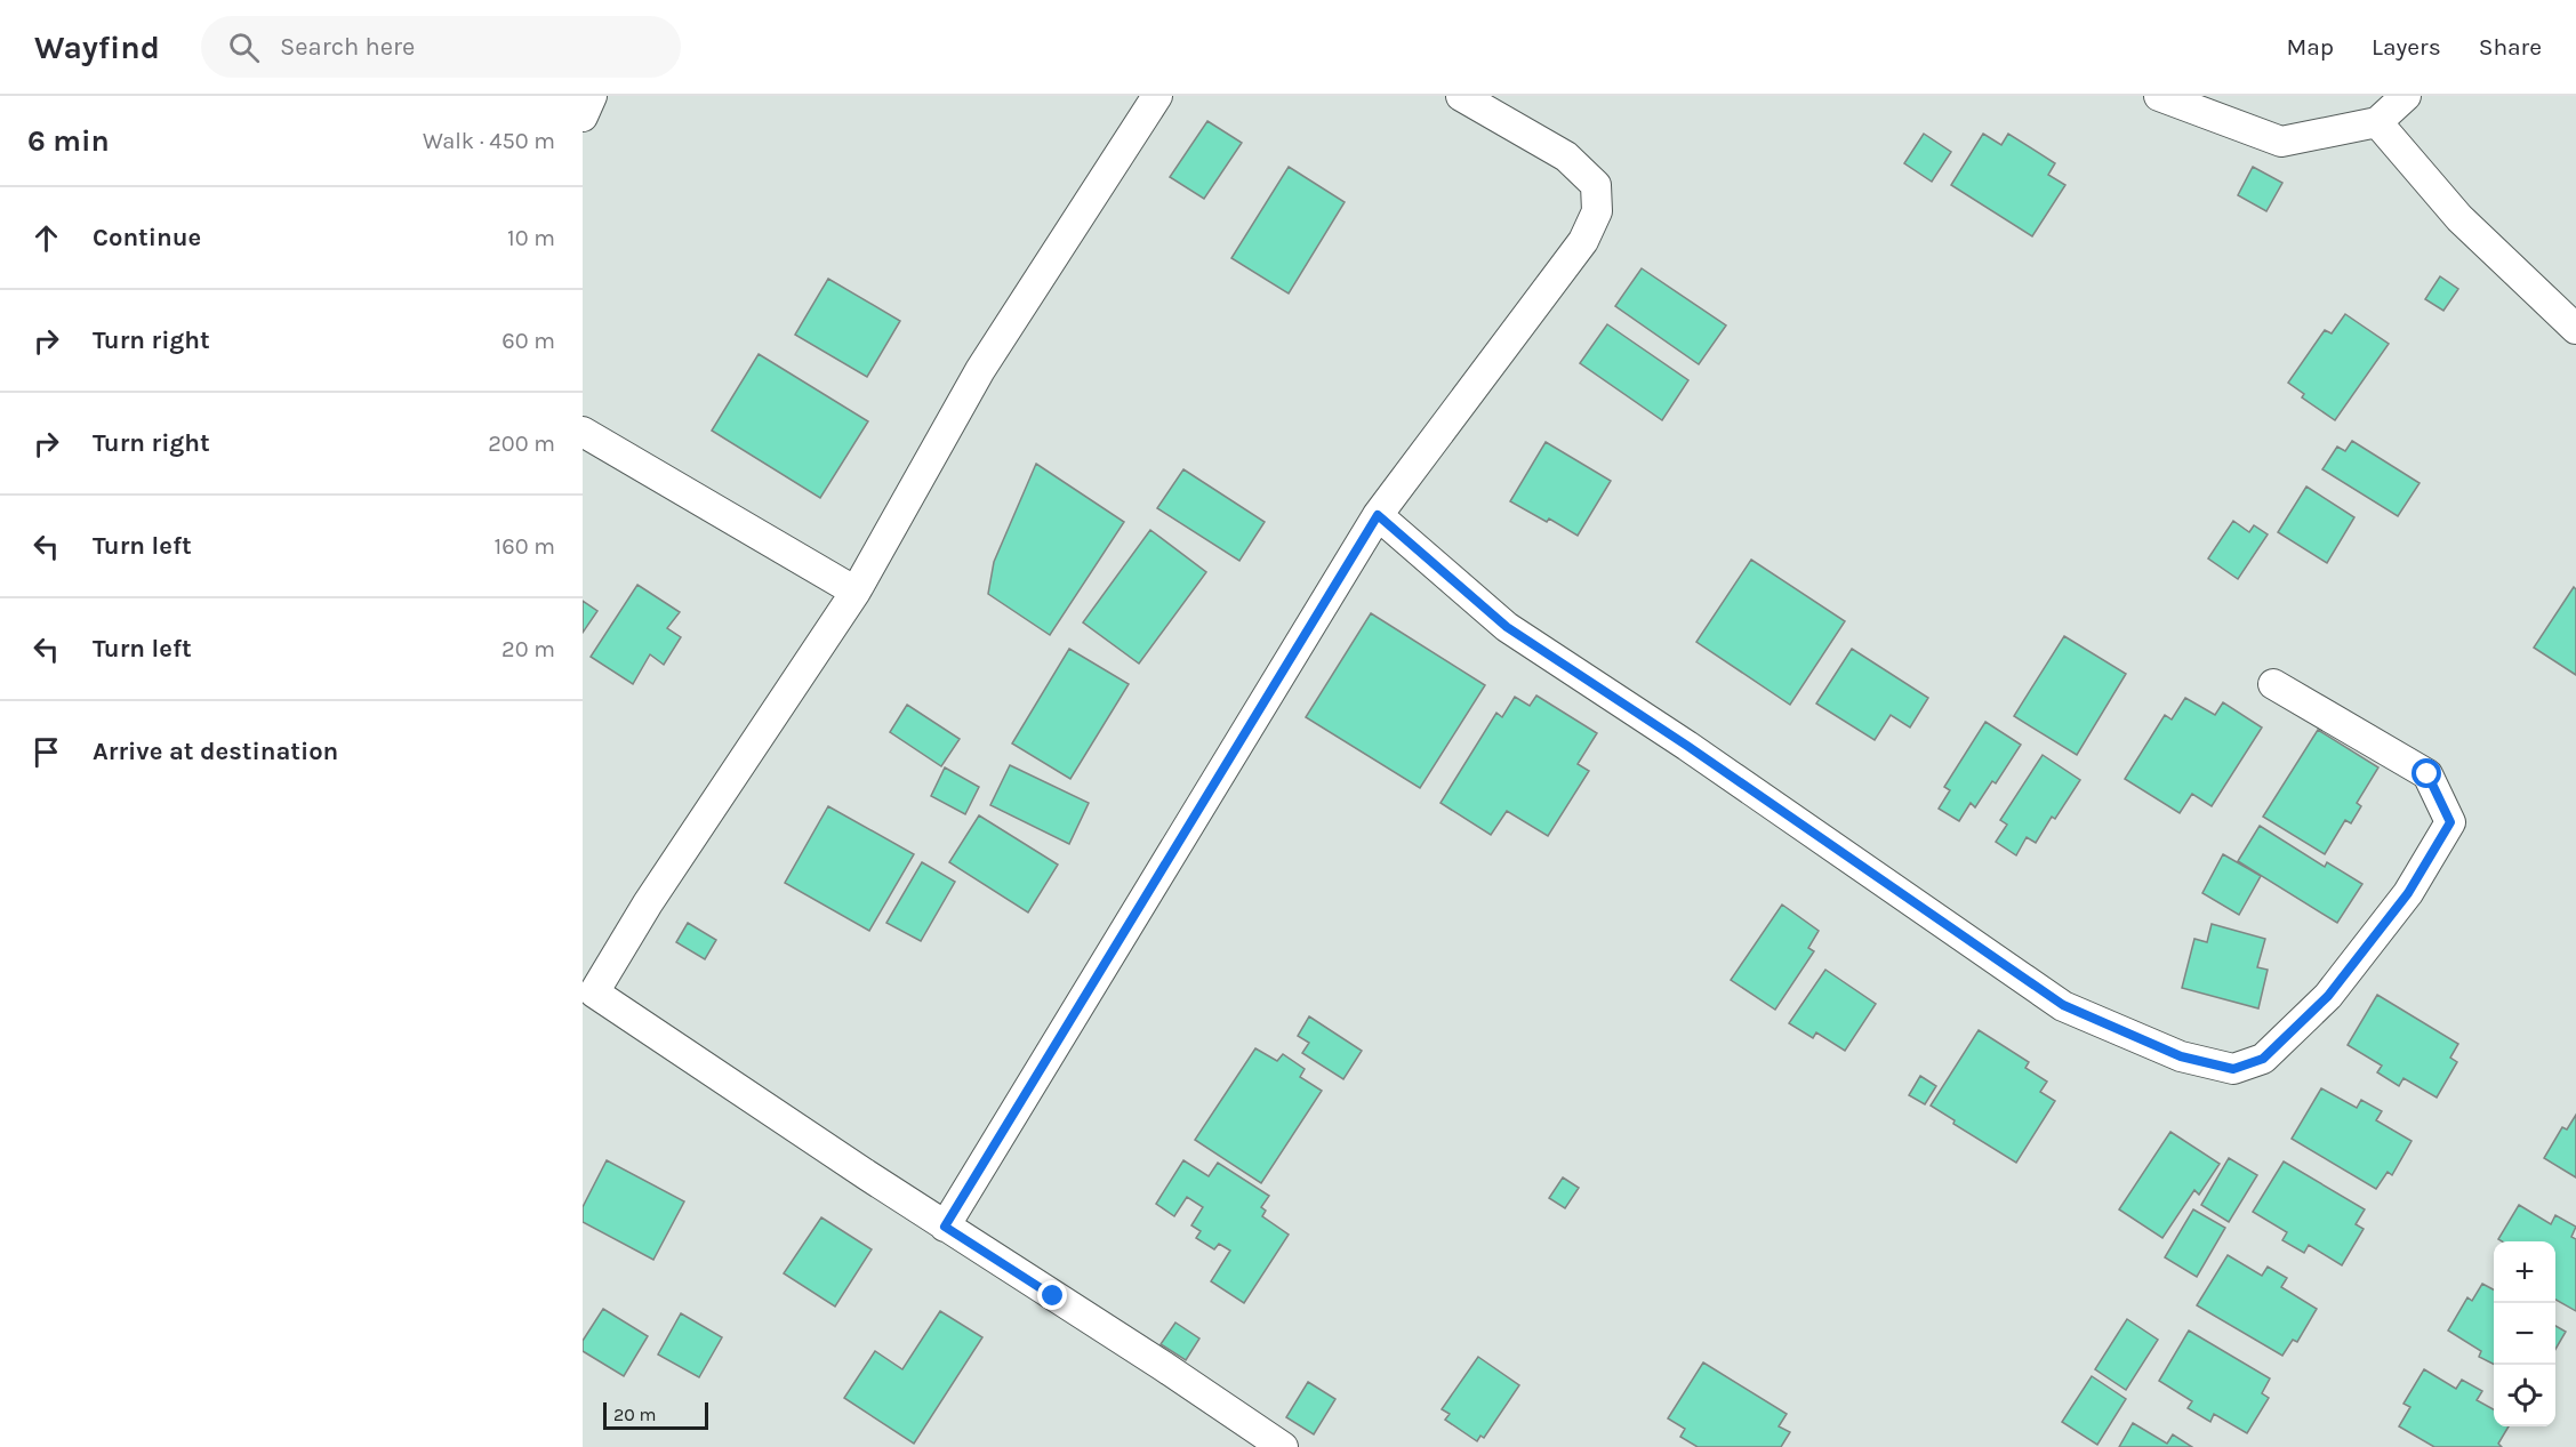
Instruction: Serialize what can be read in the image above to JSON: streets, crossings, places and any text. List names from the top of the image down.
{
  "scale_bar": "20 m",
  "page": {
    "header": "Wayfind",
    "search": "Search here",
    "nav": ["Map", "Layers", "Share"],
    "heading": ["6 min", "Walk · 450 m"],
    "list": [
      ["Continue", "10 m"],
      ["Turn right", "60 m"],
      ["Turn right", "200 m"],
      ["Turn left", "160 m"],
      ["Turn left", "20 m"],
      "Arrive at destination"
    ],
    "map_buttons": ["+", "−"],
    "scale": "20 m"
  }
}
